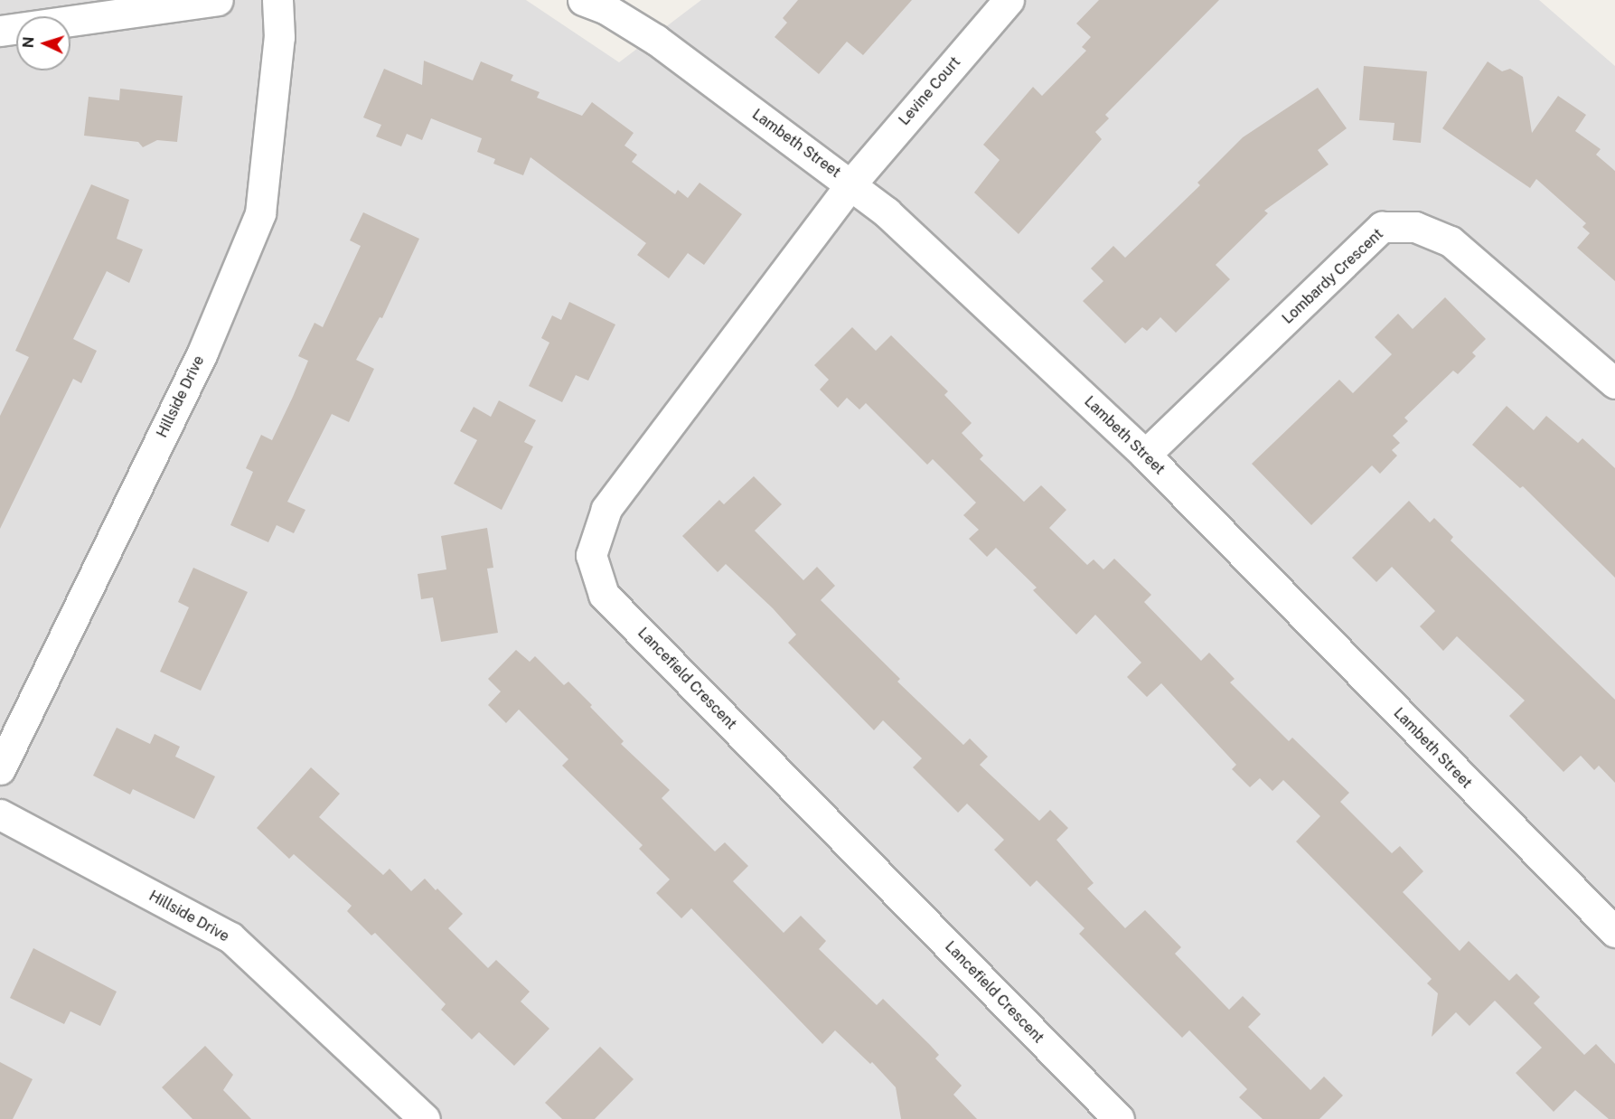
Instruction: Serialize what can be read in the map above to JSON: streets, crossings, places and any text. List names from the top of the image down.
{
  "streets": {
    "street": [
      "Levine Court",
      "Lambeth Street",
      "Lombardy Crescent",
      "Hillside Drive",
      "Lancefield Crescent"
    ]
  },
  "crossings": [
    ["Levine Court", "Lambeth Street"],
    ["Levine Court", "Lancefield Crescent"],
    ["Lambeth Street", "Lombardy Crescent"],
    ["Lambeth Street", "Lancefield Crescent"]
  ],
  "north": "left"
}
